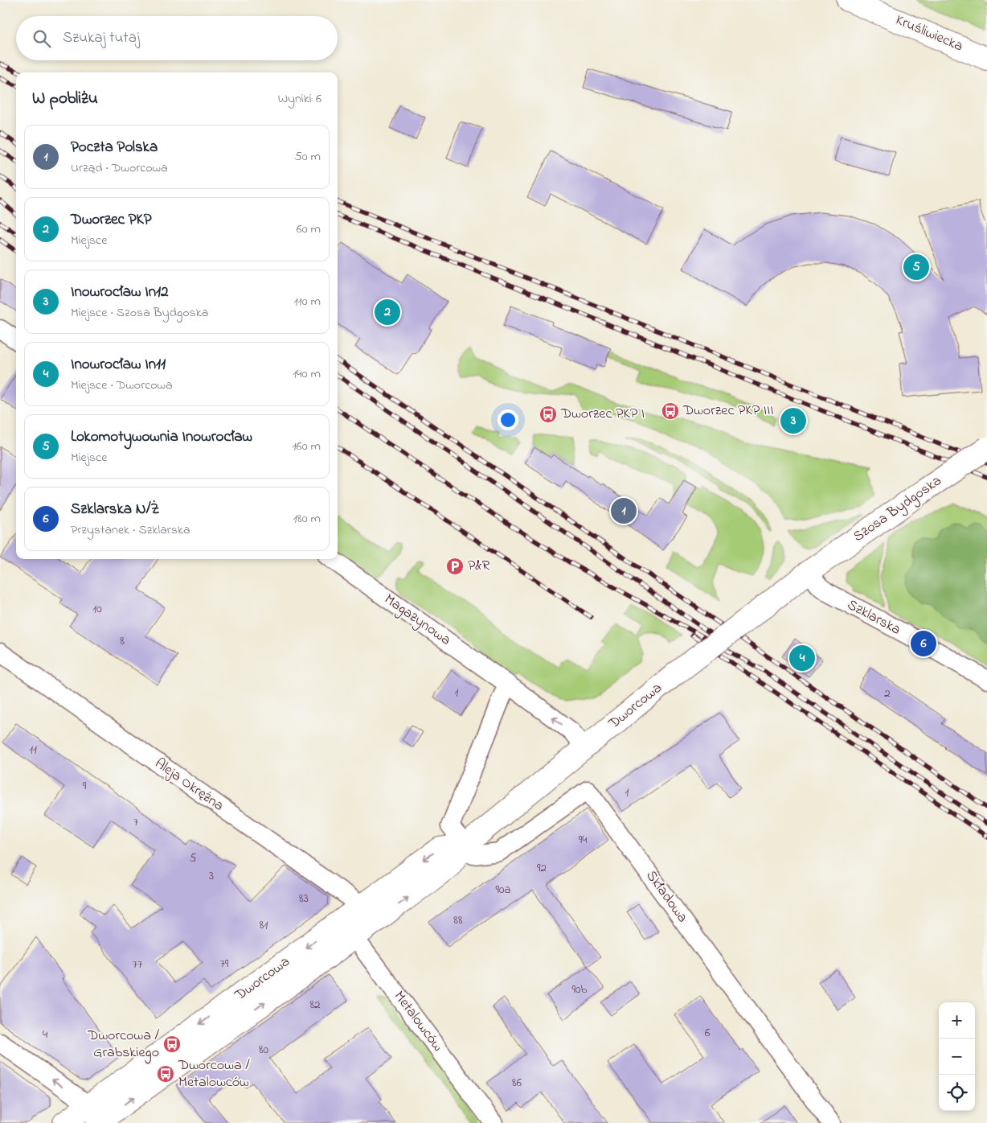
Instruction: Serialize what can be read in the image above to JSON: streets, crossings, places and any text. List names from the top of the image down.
{
  "streets": {
    "main road": ["Kruśliwiecka", "Szosa Bydgoska", "Dworcowa"],
    "street": [
      "Szklarska",
      "Magazynowa",
      "Aleja Okrężna",
      "Składowa",
      "Metalowców"
    ]
  },
  "crossings": [
    ["Szosa Bydgoska", "Szklarska"],
    ["Szosa Bydgoska", "Dworcowa"],
    ["Szklarska", "Dworcowa"],
    ["Magazynowa", "Dworcowa"],
    ["Dworcowa", "Aleja Okrężna"],
    ["Dworcowa", "Składowa"],
    ["Dworcowa", "Metalowców"]
  ],
  "places": {
    "bus stop": [
      "Dworzec PKP III",
      "Dworzec PKP I",
      "Dworcowa / Grabskiego",
      "Dworcowa / Metalowców"
    ],
    "parking": ["P&R"]
  },
  "house_numbers": [
    "10",
    "8",
    "1",
    "2",
    "11",
    "9",
    "1",
    "7",
    "94",
    "5",
    "92",
    "3",
    "90a",
    "83",
    "88",
    "81",
    "79",
    "77",
    "90b",
    "82",
    "6",
    "4",
    "80",
    "86"
  ],
  "page": {
    "search": "Szukaj tutaj",
    "heading": ["W pobliżu", "Wyniki: 6"],
    "list": [
      {
        "mark": "1",
        "name": "Poczta Polska",
        "note": "Urząd · Dworcowa",
        "value": "50 m"
      },
      {
        "mark": "2",
        "name": "Dworzec PKP",
        "note": "Miejsce",
        "value": "60 m"
      },
      {
        "mark": "3",
        "name": "Inowrocław In12",
        "note": "Miejsce · Szosa Bydgoska",
        "value": "110 m"
      },
      {
        "mark": "4",
        "name": "Inowrocław In11",
        "note": "Miejsce · Dworcowa",
        "value": "140 m"
      },
      {
        "mark": "5",
        "name": "Lokomotywownia Inowrocław",
        "note": "Miejsce",
        "value": "160 m"
      },
      {
        "mark": "6",
        "name": "Szklarska N/Ż",
        "note": "Przystanek · Szklarska",
        "value": "180 m"
      }
    ],
    "pins": [
      "5",
      "2",
      "3",
      "1",
      "6",
      "4"
    ],
    "map_buttons": ["+", "−"]
  }
}
